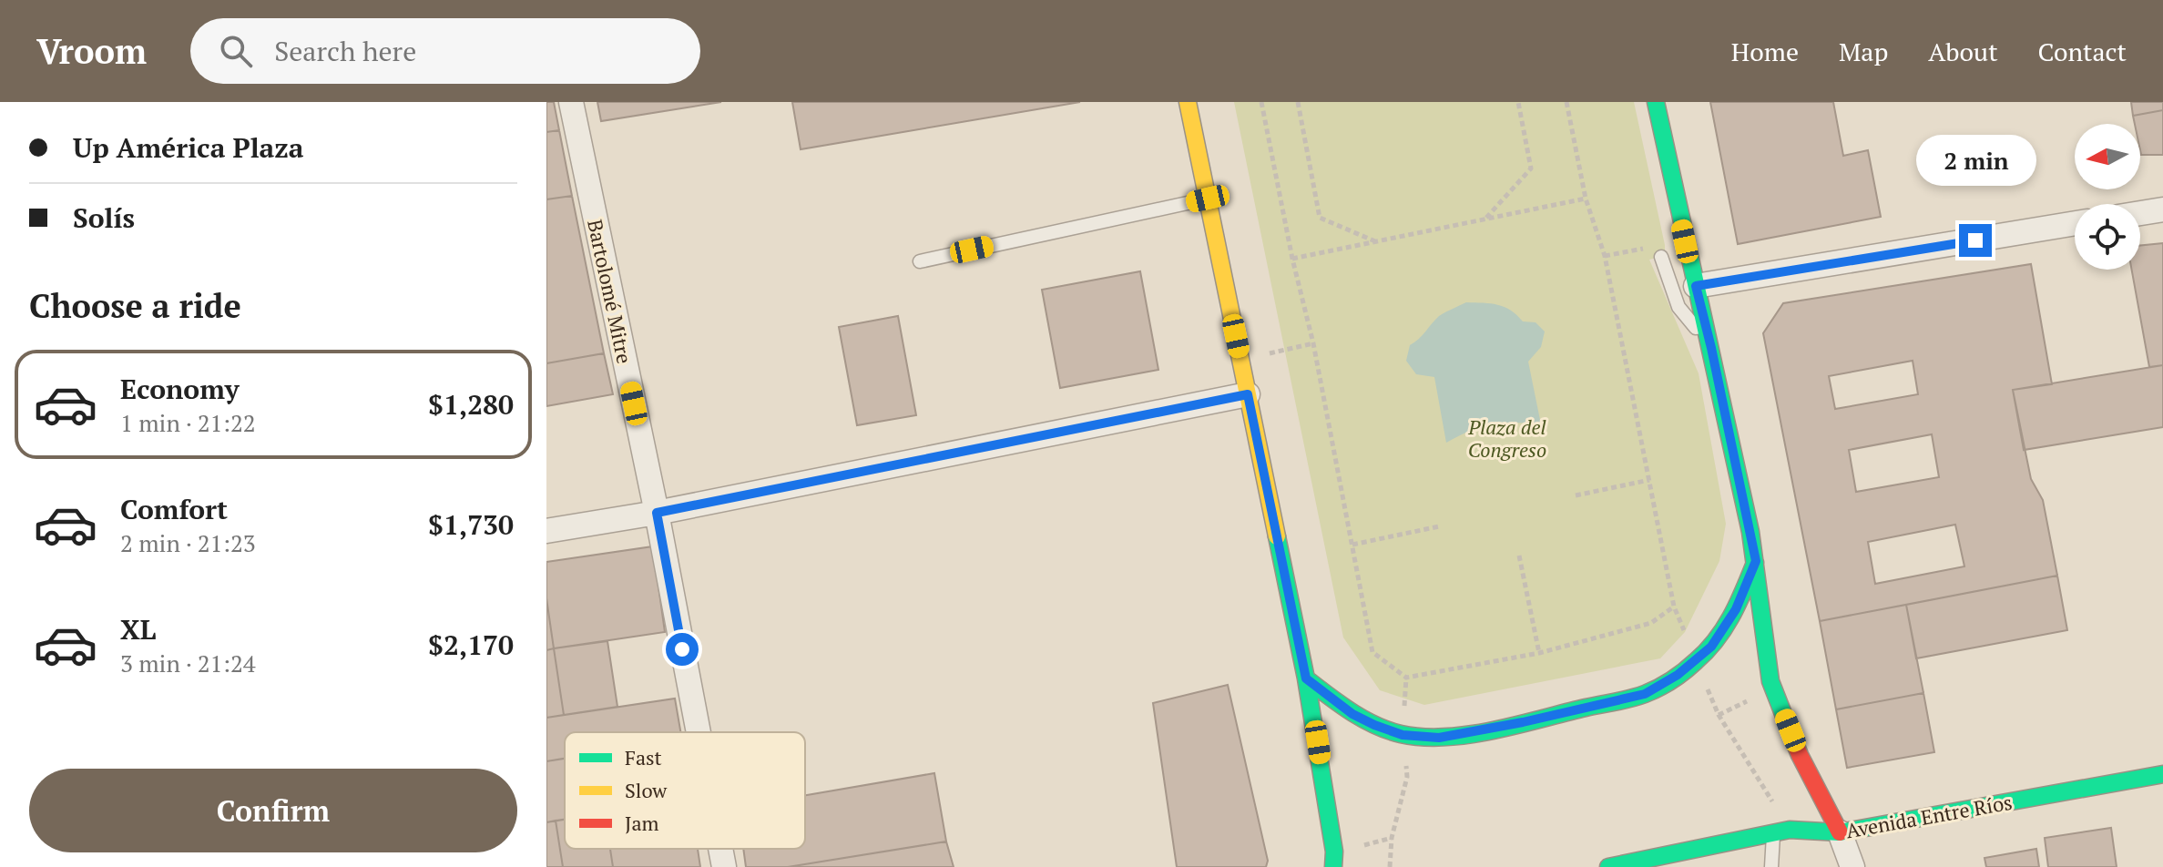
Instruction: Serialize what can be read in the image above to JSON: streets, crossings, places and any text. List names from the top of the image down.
{
  "streets": {
    "main road": ["Avenida Entre Ríos"],
    "street": ["Bartolomé Mitre"]
  },
  "parks": ["Plaza del Congreso"],
  "legend": ["Fast", "Slow", "Jam"],
  "north": "left",
  "page": {
    "header": "Vroom",
    "search": "Search here",
    "nav": [
      "Home",
      "Map",
      "About",
      "Contact"
    ],
    "banner": ["Up América Plaza", "Solís"],
    "bubble": "2 min",
    "heading": "Choose a ride",
    "list": [
      {
        "name": "Economy",
        "note": "1 min · 21:22",
        "value": "$1,280"
      },
      {
        "name": "Comfort",
        "note": "2 min · 21:23",
        "value": "$1,730"
      },
      {
        "name": "XL",
        "note": "3 min · 21:24",
        "value": "$2,170"
      }
    ],
    "buttons": "Confirm"
  }
}
